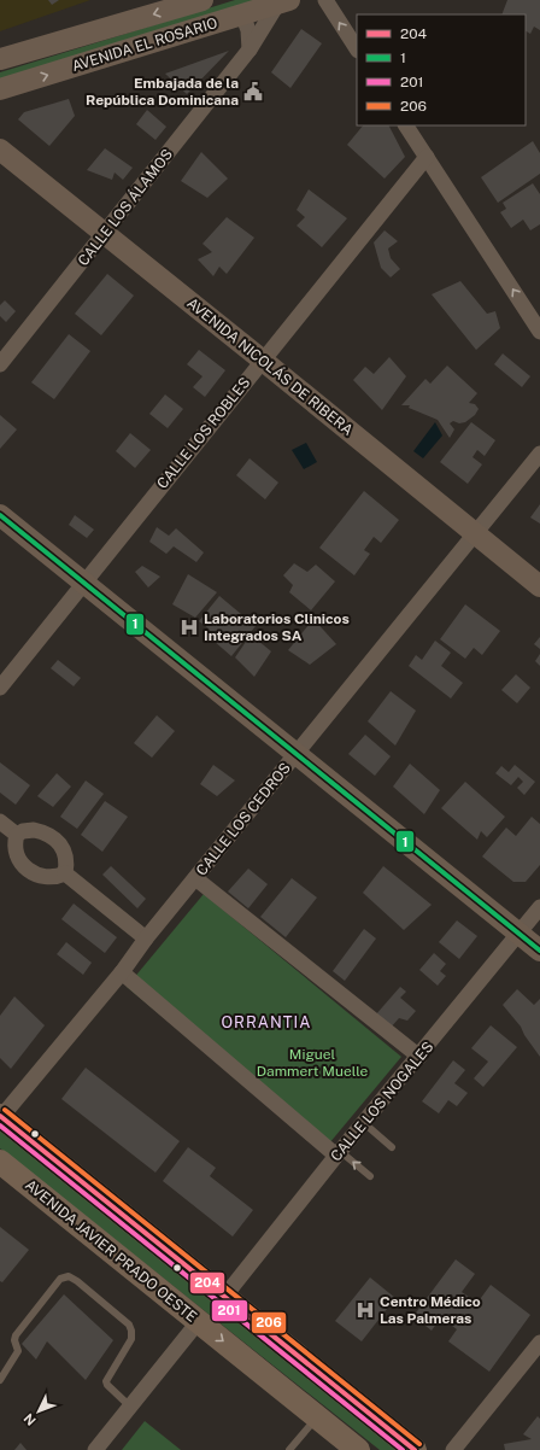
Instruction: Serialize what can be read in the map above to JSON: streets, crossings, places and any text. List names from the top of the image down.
{
  "streets": {
    "main road": ["AVENIDA JAVIER PRADO OESTE"],
    "street": [
      "AVENIDA EL ROSARIO",
      "CALLE LOS ÁLAMOS",
      "AVENIDA NICOLÁS DE RIBERA",
      "CALLE LOS ROBLES",
      "CALLE LOS CEDROS",
      "CALLE LOS NOGALES"
    ]
  },
  "crossings": [
    ["AVENIDA EL ROSARIO", "CALLE LOS ÁLAMOS"],
    ["CALLE LOS ÁLAMOS", "AVENIDA NICOLÁS DE RIBERA"],
    ["AVENIDA NICOLÁS DE RIBERA", "CALLE LOS ROBLES"],
    ["AVENIDA NICOLÁS DE RIBERA", "CALLE LOS CEDROS"]
  ],
  "districts": ["ORRANTIA"],
  "parks": ["Miguel Dammert Muelle"],
  "places": {
    "public building": ["Embajada de la República Dominicana"],
    "hospital": ["Laboratorios Clinicos Integrados SA", "Centro Médico Las Palmeras"]
  },
  "lines": [
    "transit line 1",
    "transit line 206",
    "transit line 204",
    "transit line 201"
  ],
  "legend": [
    "204",
    "1",
    "201",
    "206"
  ],
  "north": "bottom left"
}
